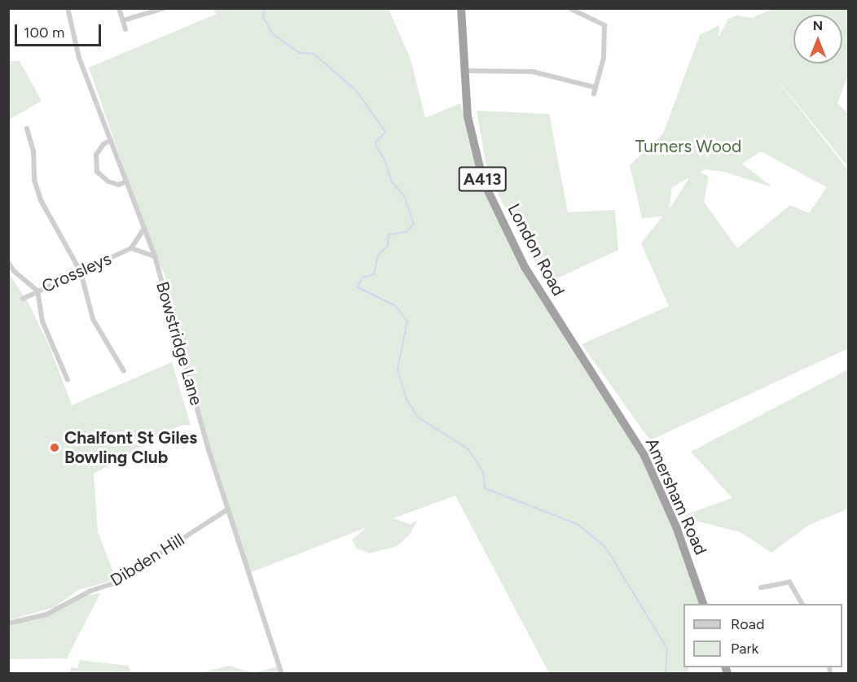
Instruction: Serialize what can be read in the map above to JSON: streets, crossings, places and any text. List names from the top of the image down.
{
  "streets": {
    "highway": ["A413", "London Road", "Amersham Road"],
    "street": ["Crossleys", "Bowstridge Lane", "Dibden Hill"]
  },
  "crossings": [
    ["London Road", "Amersham Road"],
    ["Crossleys", "Bowstridge Lane"],
    ["Bowstridge Lane", "Dibden Hill"]
  ],
  "parks": ["Turners Wood"],
  "places": ["Chalfont St Giles Bowling Club"],
  "legend": ["Road", "Park"],
  "scale_bar": "100 m",
  "north": "top"
}
